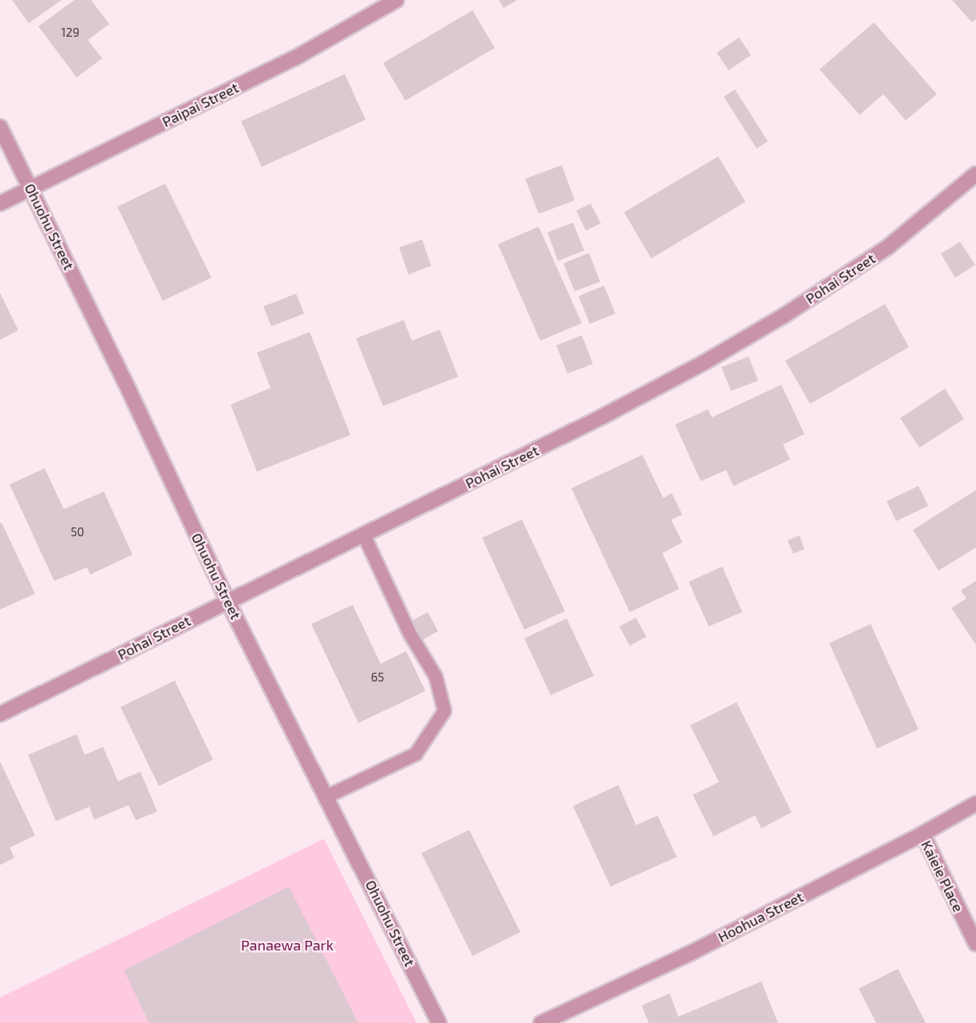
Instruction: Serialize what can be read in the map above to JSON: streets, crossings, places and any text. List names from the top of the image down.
{
  "streets": {
    "street": [
      "Paipai Street",
      "Ohuohu Street",
      "Pohai Street",
      "Kaieie Place",
      "Hoohua Street"
    ]
  },
  "crossings": [
    ["Paipai Street", "Ohuohu Street"],
    ["Ohuohu Street", "Pohai Street"],
    ["Kaieie Place", "Hoohua Street"]
  ],
  "parks": ["Panaewa Park"],
  "house_numbers": ["129", "50", "65"]
}
